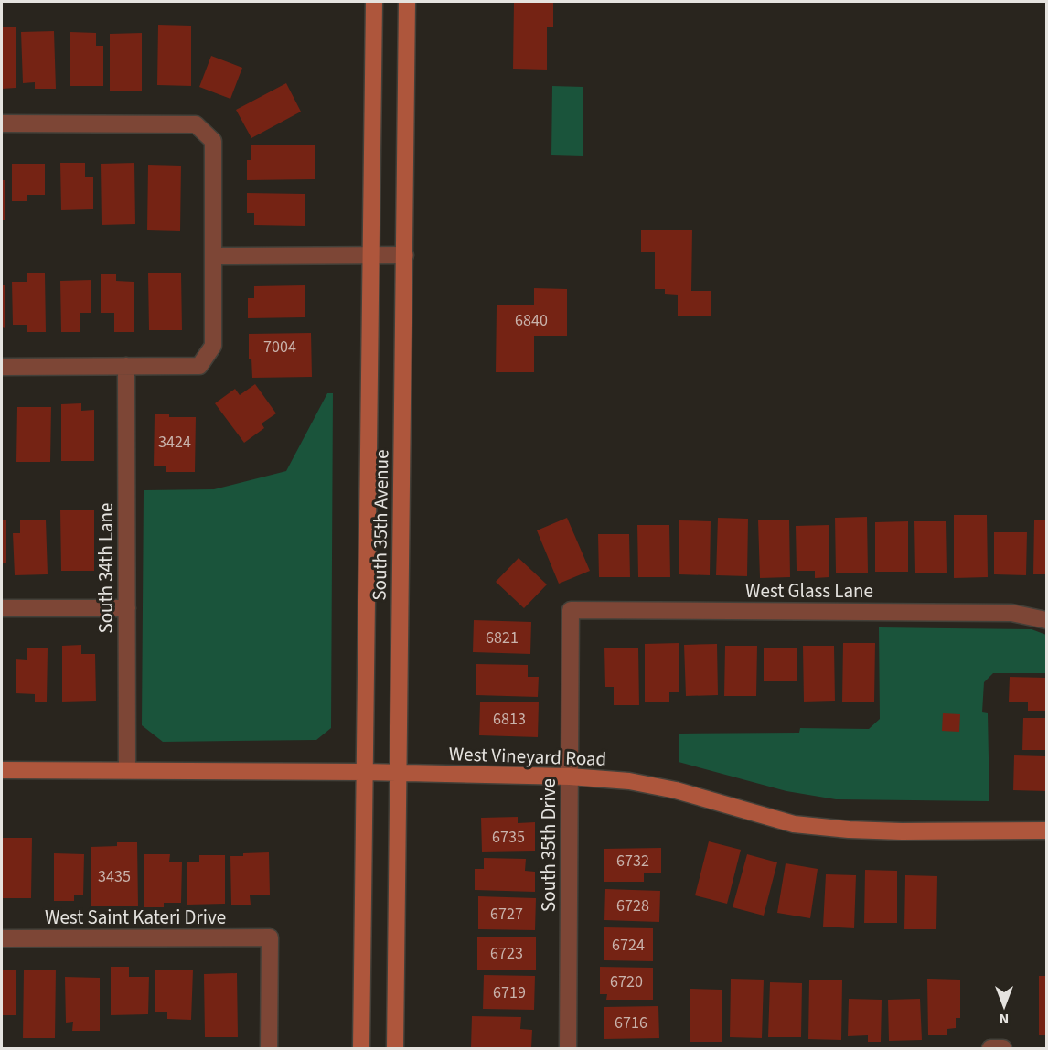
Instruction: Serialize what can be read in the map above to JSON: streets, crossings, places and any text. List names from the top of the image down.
{
  "streets": {
    "main road": ["South 35th Avenue", "West Vineyard Road"],
    "street": [
      "South 34th Lane",
      "West Glass Lane",
      "South 35th Drive",
      "West Saint Kateri Drive"
    ]
  },
  "crossings": [
    ["South 35th Avenue", "West Vineyard Road"],
    ["South 34th Lane", "West Vineyard Road"],
    ["West Glass Lane", "South 35th Drive"],
    ["West Vineyard Road", "South 35th Drive"]
  ],
  "house_numbers": [
    "6840",
    "7004",
    "3424",
    "6821",
    "6813",
    "6735",
    "6732",
    "3435",
    "6728",
    "6727",
    "6724",
    "6723",
    "6720",
    "6719",
    "6716"
  ],
  "north": "bottom"
}
